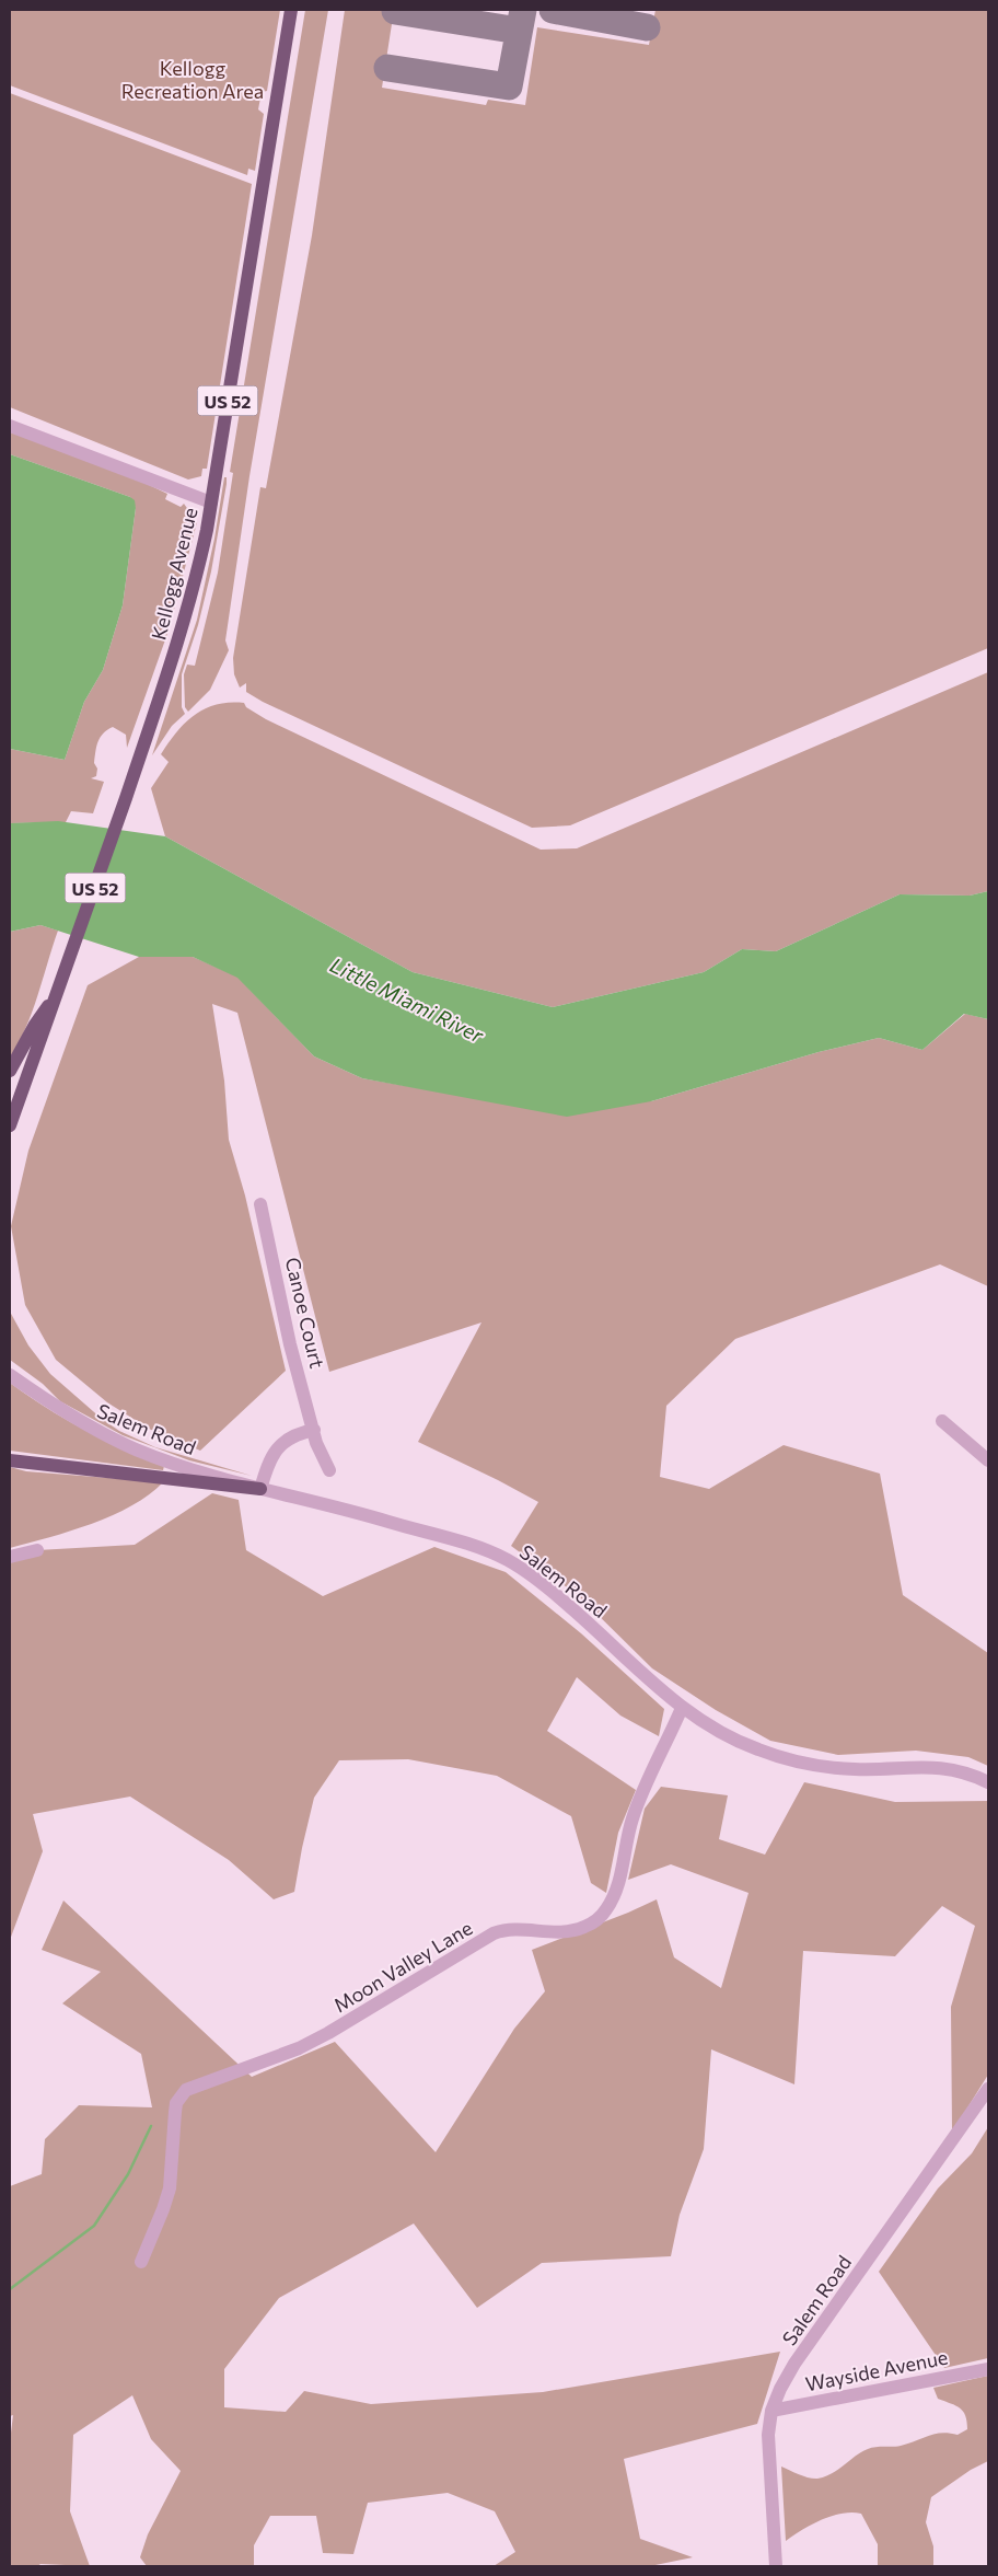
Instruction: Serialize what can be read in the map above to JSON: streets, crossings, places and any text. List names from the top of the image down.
{
  "streets": {
    "main road": ["US 52", "Kellogg Avenue"],
    "street": [
      "Canoe Court",
      "Salem Road",
      "Moon Valley Lane",
      "Wayside Avenue"
    ]
  },
  "crossings": [
    ["Salem Road", "Moon Valley Lane"],
    ["Salem Road", "Wayside Avenue"]
  ],
  "water": ["Little Miami River"],
  "parks": ["Kellogg Recreation Area"]
}
